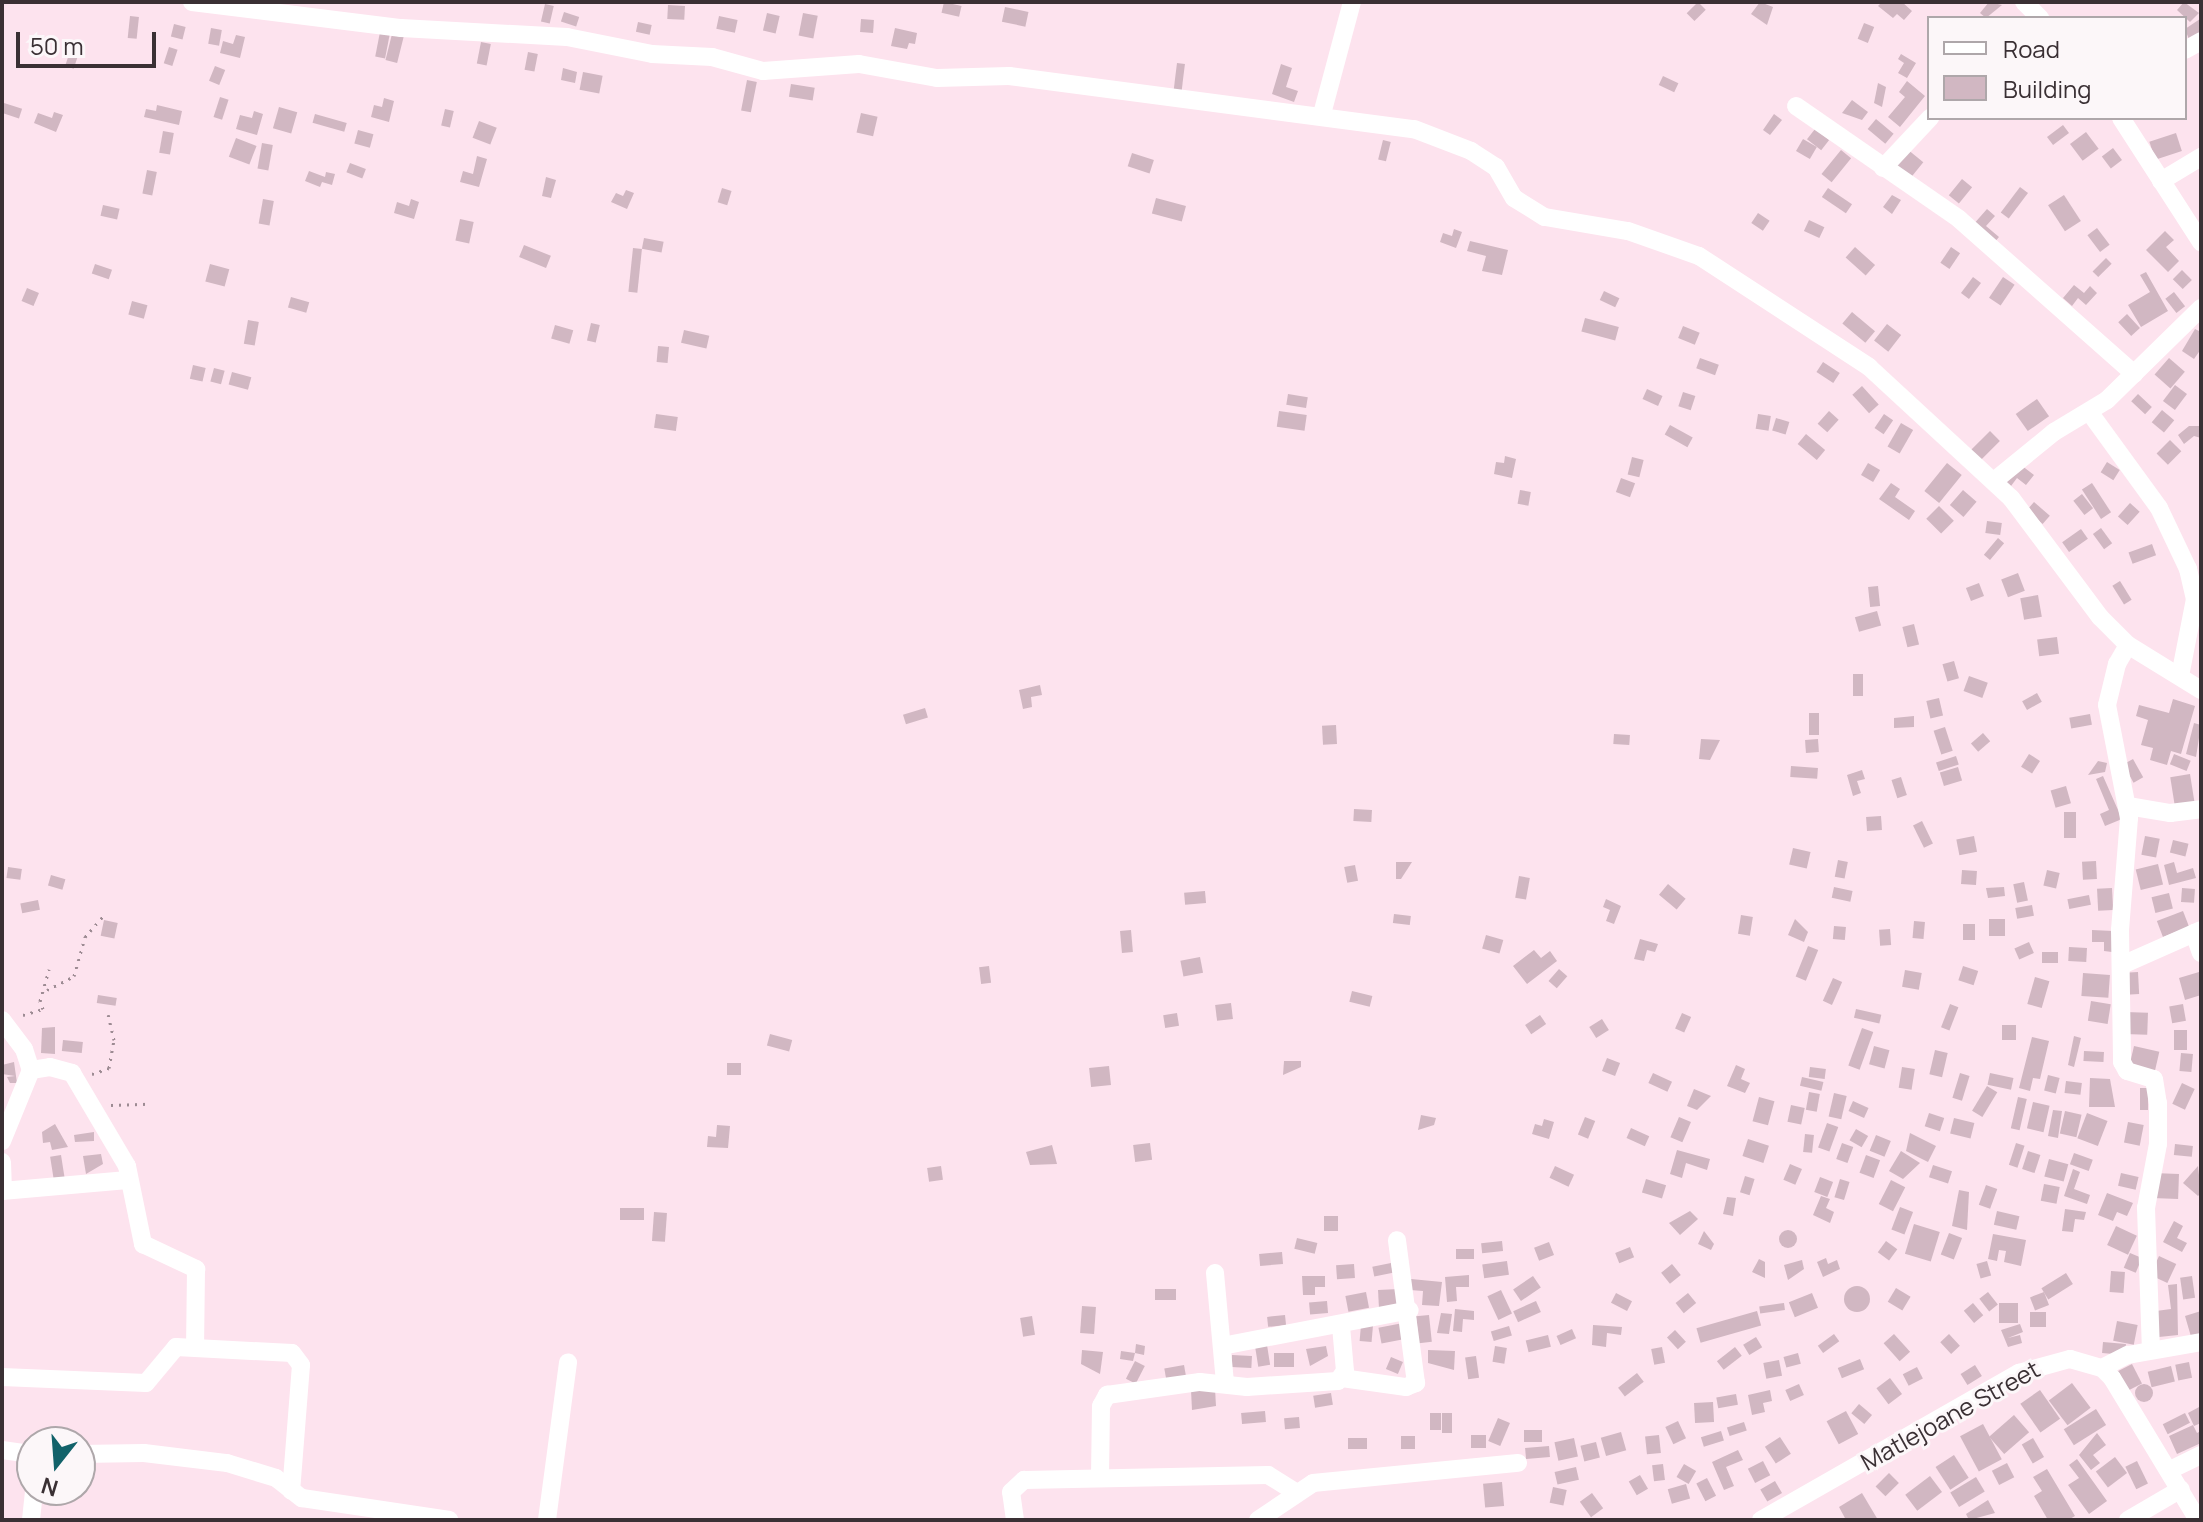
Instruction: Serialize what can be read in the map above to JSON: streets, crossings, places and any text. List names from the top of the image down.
{
  "streets": {
    "street": ["Matlejoane Street"]
  },
  "legend": ["Road", "Building"],
  "scale_bar": "50 m",
  "north": "bottom"
}
